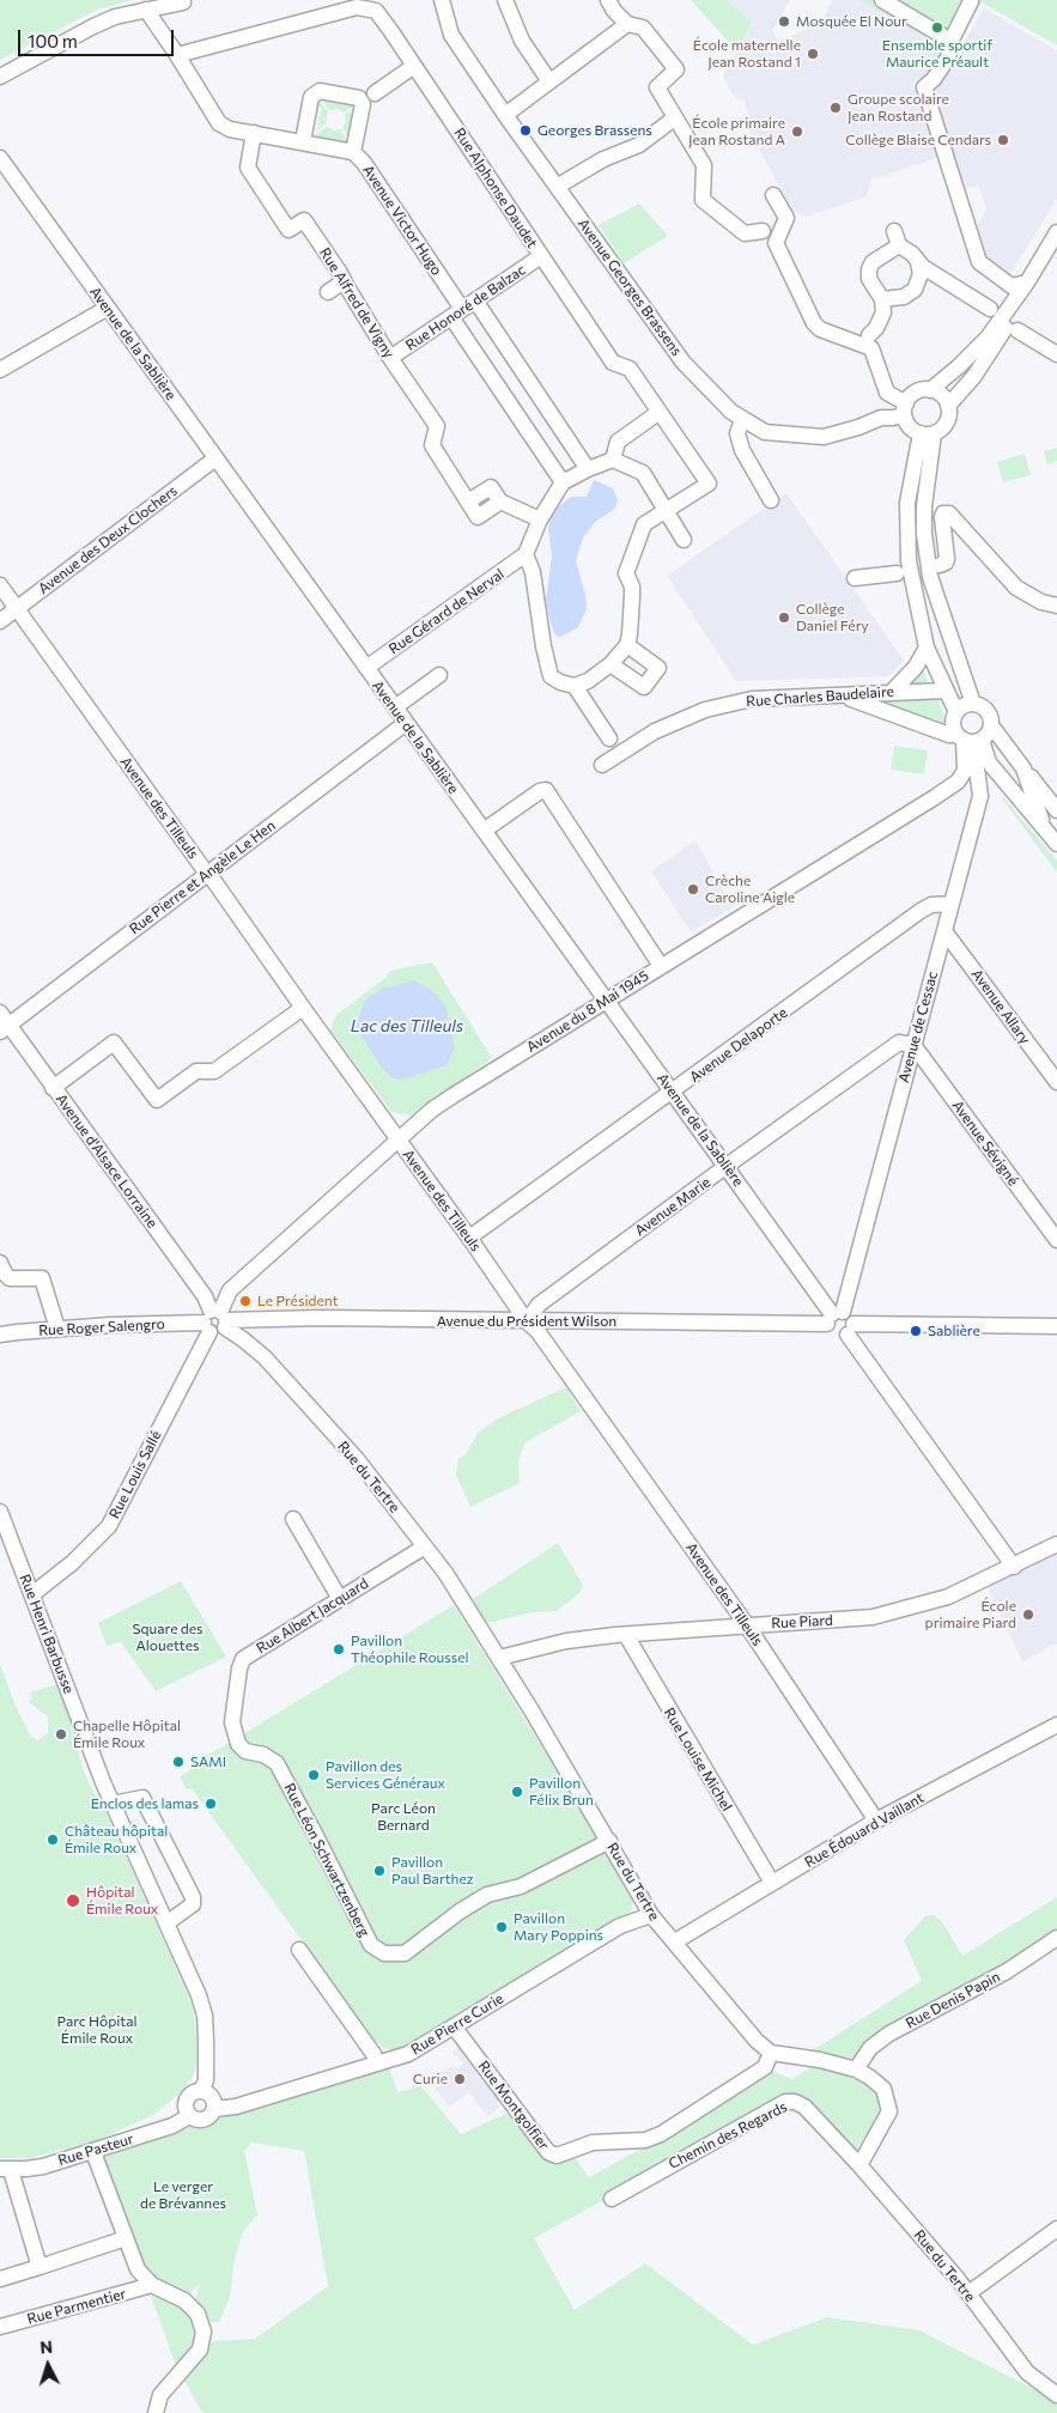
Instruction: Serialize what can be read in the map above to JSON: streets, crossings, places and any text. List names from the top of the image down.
{
  "streets": {
    "street": [
      "Rue Alphonse Daudet",
      "Avenue Victor Hugo",
      "Avenue Georges Brassens",
      "Rue Alfred de Vigny",
      "Rue Honoré de Balzac",
      "Avenue de la Sablière",
      "Avenue des Deux Clochers",
      "Rue Gérard de Nerval",
      "Rue Charles Baudelaire",
      "Avenue des Tilleuls",
      "Rue Pierre et Angèle Le Hen",
      "Avenue Allary",
      "Avenue du 8 Mai 1945",
      "Avenue de Cessac",
      "Avenue Delaporte",
      "Avenue Sévigné",
      "Avenue d'Alsace Lorraine",
      "Avenue Marie",
      "Avenue du Président Wilson",
      "Rue Roger Salengro",
      "Rue Louis Sallé",
      "Rue du Tertre",
      "Rue Albert Jacquard",
      "Rue Piard",
      "Rue Henri Barbusse",
      "Rue Louise Michel",
      "Rue Édouard Vaillant",
      "Rue Léon Schwartzenberg",
      "Rue Denis Papin",
      "Rue Pierre Curie",
      "Rue Montgolfier",
      "Chemin des Regards",
      "Rue Pasteur",
      "Rue Parmentier"
    ]
  },
  "crossings": [
    ["Rue Alphonse Daudet", "Avenue Victor Hugo"],
    ["Rue Alphonse Daudet", "Rue Honoré de Balzac"],
    ["Avenue Victor Hugo", "Rue Alfred de Vigny"],
    ["Avenue Victor Hugo", "Rue Honoré de Balzac"],
    ["Rue Alfred de Vigny", "Rue Honoré de Balzac"],
    ["Avenue de la Sablière", "Avenue des Deux Clochers"],
    ["Avenue de la Sablière", "Rue Gérard de Nerval"],
    ["Avenue de la Sablière", "Rue Pierre et Angèle Le Hen"],
    ["Avenue de la Sablière", "Avenue du 8 Mai 1945"],
    ["Avenue de la Sablière", "Avenue de Cessac"],
    ["Avenue de la Sablière", "Avenue Delaporte"],
    ["Avenue de la Sablière", "Avenue Marie"],
    ["Avenue de la Sablière", "Avenue du Président Wilson"],
    ["Avenue des Deux Clochers", "Avenue des Tilleuls"],
    ["Avenue des Tilleuls", "Rue Pierre et Angèle Le Hen"],
    ["Avenue des Tilleuls", "Avenue du 8 Mai 1945"],
    ["Avenue des Tilleuls", "Avenue Delaporte"],
    ["Avenue des Tilleuls", "Avenue Marie"],
    ["Avenue des Tilleuls", "Avenue du Président Wilson"],
    ["Avenue des Tilleuls", "Rue Piard"],
    ["Avenue des Tilleuls", "Rue Édouard Vaillant"],
    ["Rue Pierre et Angèle Le Hen", "Avenue d'Alsace Lorraine"],
    ["Avenue Allary", "Avenue de Cessac"],
    ["Avenue du 8 Mai 1945", "Avenue de Cessac"],
    ["Avenue du 8 Mai 1945", "Avenue d'Alsace Lorraine"],
    ["Avenue du 8 Mai 1945", "Avenue du Président Wilson"],
    ["Avenue du 8 Mai 1945", "Rue Roger Salengro"],
    ["Avenue du 8 Mai 1945", "Rue Louis Sallé"],
    ["Avenue du 8 Mai 1945", "Rue du Tertre"],
    ["Avenue de Cessac", "Avenue Delaporte"],
    ["Avenue de Cessac", "Avenue Sévigné"],
    ["Avenue de Cessac", "Avenue Marie"],
    ["Avenue de Cessac", "Avenue du Président Wilson"],
    ["Avenue Sévigné", "Avenue Marie"],
    ["Avenue d'Alsace Lorraine", "Avenue du Président Wilson"],
    ["Avenue d'Alsace Lorraine", "Rue Roger Salengro"],
    ["Avenue d'Alsace Lorraine", "Rue Louis Sallé"],
    ["Avenue d'Alsace Lorraine", "Rue du Tertre"],
    ["Avenue Marie", "Avenue du Président Wilson"],
    ["Avenue du Président Wilson", "Rue Roger Salengro"],
    ["Avenue du Président Wilson", "Rue Louis Sallé"],
    ["Avenue du Président Wilson", "Rue du Tertre"],
    ["Rue Roger Salengro", "Rue Louis Sallé"],
    ["Rue Roger Salengro", "Rue du Tertre"],
    ["Rue Louis Sallé", "Rue du Tertre"],
    ["Rue Louis Sallé", "Rue Henri Barbusse"],
    ["Rue du Tertre", "Rue Albert Jacquard"],
    ["Rue du Tertre", "Rue Piard"],
    ["Rue du Tertre", "Rue Édouard Vaillant"],
    ["Rue du Tertre", "Rue Léon Schwartzenberg"],
    ["Rue du Tertre", "Rue Pierre Curie"],
    ["Rue du Tertre", "Rue Montgolfier"],
    ["Rue du Tertre", "Chemin des Regards"],
    ["Rue Albert Jacquard", "Rue Léon Schwartzenberg"],
    ["Rue Piard", "Rue Louise Michel"],
    ["Rue Henri Barbusse", "Rue Pierre Curie"],
    ["Rue Henri Barbusse", "Rue Pasteur"],
    ["Rue Louise Michel", "Rue Édouard Vaillant"],
    ["Rue Pierre Curie", "Rue Montgolfier"],
    ["Rue Pierre Curie", "Rue Pasteur"]
  ],
  "water": ["Lac des Tilleuls"],
  "parks": [
    "Square des Alouettes",
    "Parc Léon Bernard",
    "Parc Hôpital Émile Roux",
    "Le verger de Brévannes"
  ],
  "places": [
    "Mosquée El Nour",
    "Ensemble sportif Maurice Préault",
    "École maternelle Jean Rostand 1",
    "Groupe scolaire Jean Rostand",
    "Georges Brassens",
    "École primaire Jean Rostand A",
    "Collège Blaise Cendars",
    "Collège Daniel Féry",
    "Crèche Caroline Aigle",
    "Le Président",
    "Sablière",
    "École primaire Piard",
    "Pavillon Théophile Roussel",
    "Chapelle Hôpital Émile Roux",
    "SAMI",
    "Pavillon des Services Généraux",
    "Pavillon Félix Brun",
    "Enclos des lamas",
    "Château hôpital Émile Roux",
    "Pavillon Paul Barthez",
    "Hôpital Émile Roux",
    "Pavillon Mary Poppins",
    "Curie"
  ],
  "scale_bar": "100 m",
  "north": "top"
}
